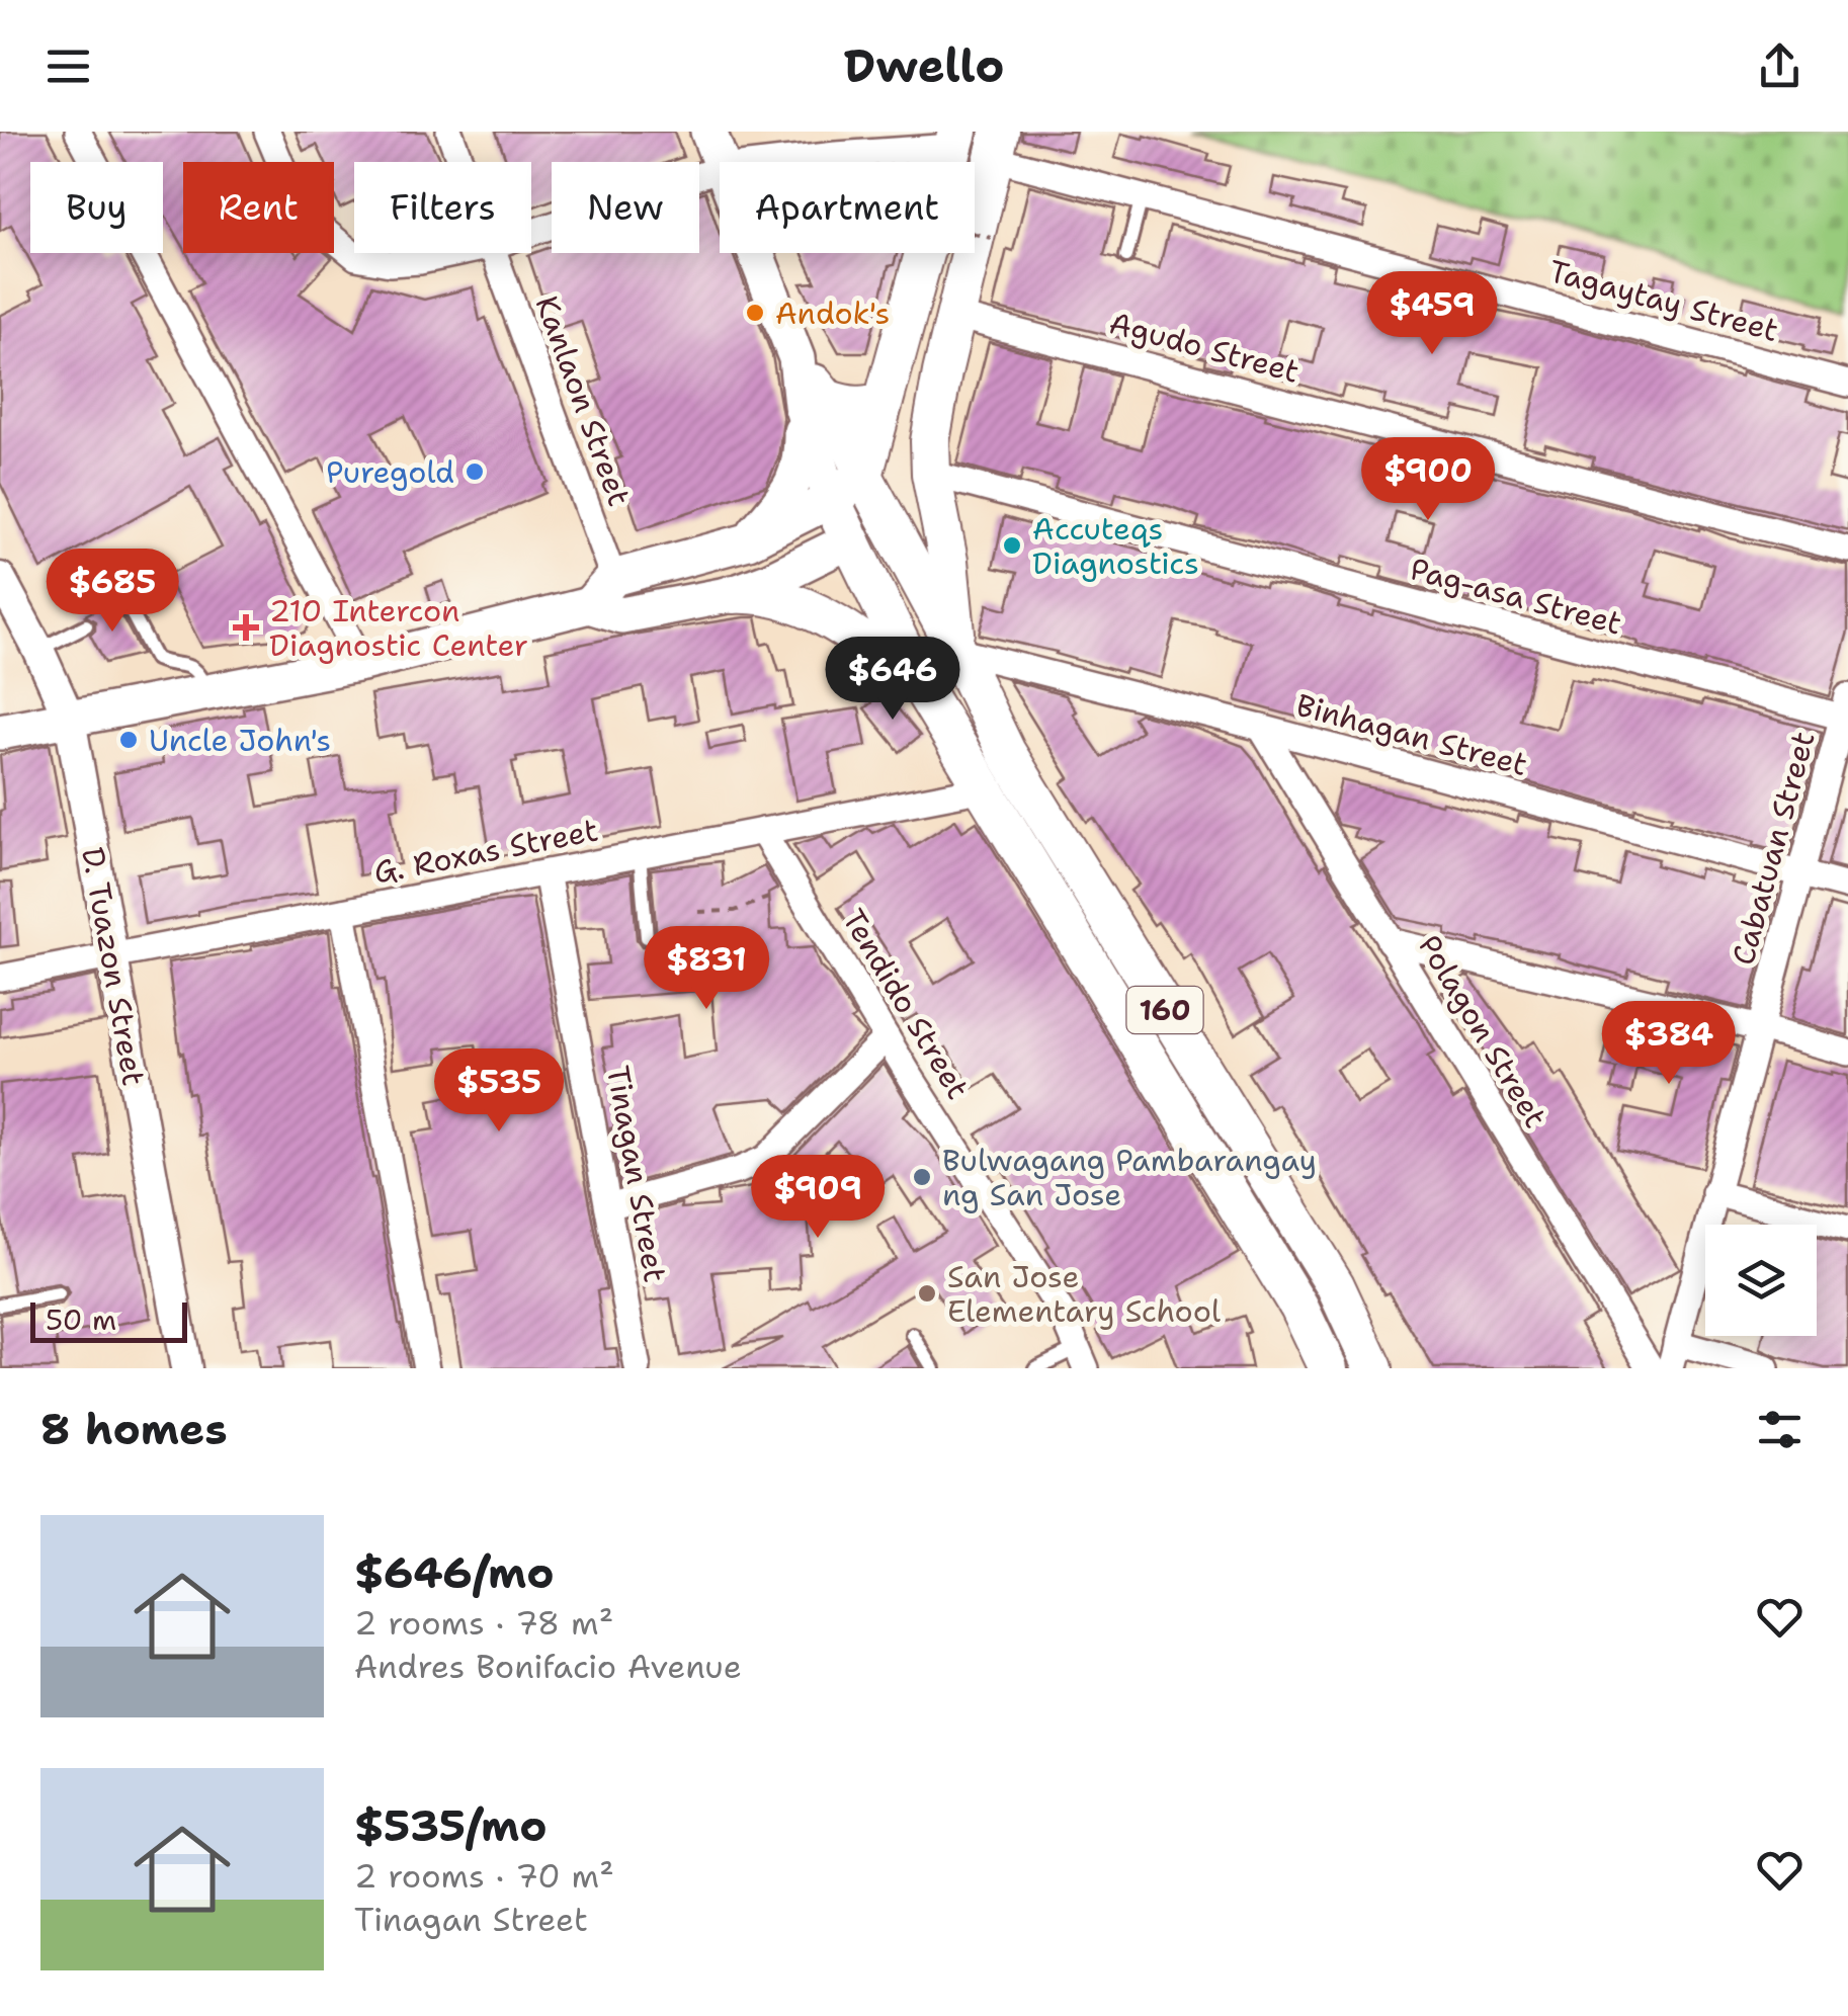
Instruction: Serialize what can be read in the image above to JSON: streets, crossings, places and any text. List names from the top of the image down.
{
  "streets": {
    "main road": ["160"],
    "street": [
      "Tagaytay Street",
      "Agudo Street",
      "Kanlaon Street",
      "Pag-asa Street",
      "Binhagan Street",
      "Cabatuan Street",
      "G. Roxas Street",
      "D. Tuazon Street",
      "Tendido Street",
      "Polagon Street",
      "Tinagan Street"
    ]
  },
  "crossings": [
    ["Pag-asa Street", "Cabatuan Street"],
    ["Binhagan Street", "Cabatuan Street"],
    ["Binhagan Street", "160"],
    ["Binhagan Street", "Polagon Street"],
    ["G. Roxas Street", "D. Tuazon Street"],
    ["G. Roxas Street", "Tendido Street"],
    ["G. Roxas Street", "160"],
    ["G. Roxas Street", "Tinagan Street"]
  ],
  "places": {
    "other": [
      "Andok's",
      "Puregold",
      "Accuteqs Diagnostics",
      "Uncle John's",
      "Bulwagang Pambarangay ng San Jose",
      "San Jose Elementary School"
    ],
    "health": ["210 Intercon Diagnostic Center"]
  },
  "scale_bar": "50 m",
  "page": {
    "header": "Dwello",
    "chip": [
      "Buy",
      "Rent",
      "Filters",
      "New",
      "Apartment"
    ],
    "price": [
      "$459",
      "$900",
      "$685",
      "$646",
      "$831",
      "$384",
      "$535",
      "$909"
    ],
    "scale": "50 m",
    "heading": "8 homes",
    "list": [
      {
        "name": "$646/mo",
        "note": "2 rooms · 78 m² · Andres Bonifacio Avenue"
      },
      {
        "name": "$535/mo",
        "note": "2 rooms · 70 m² · Tinagan Street"
      }
    ]
  }
}
